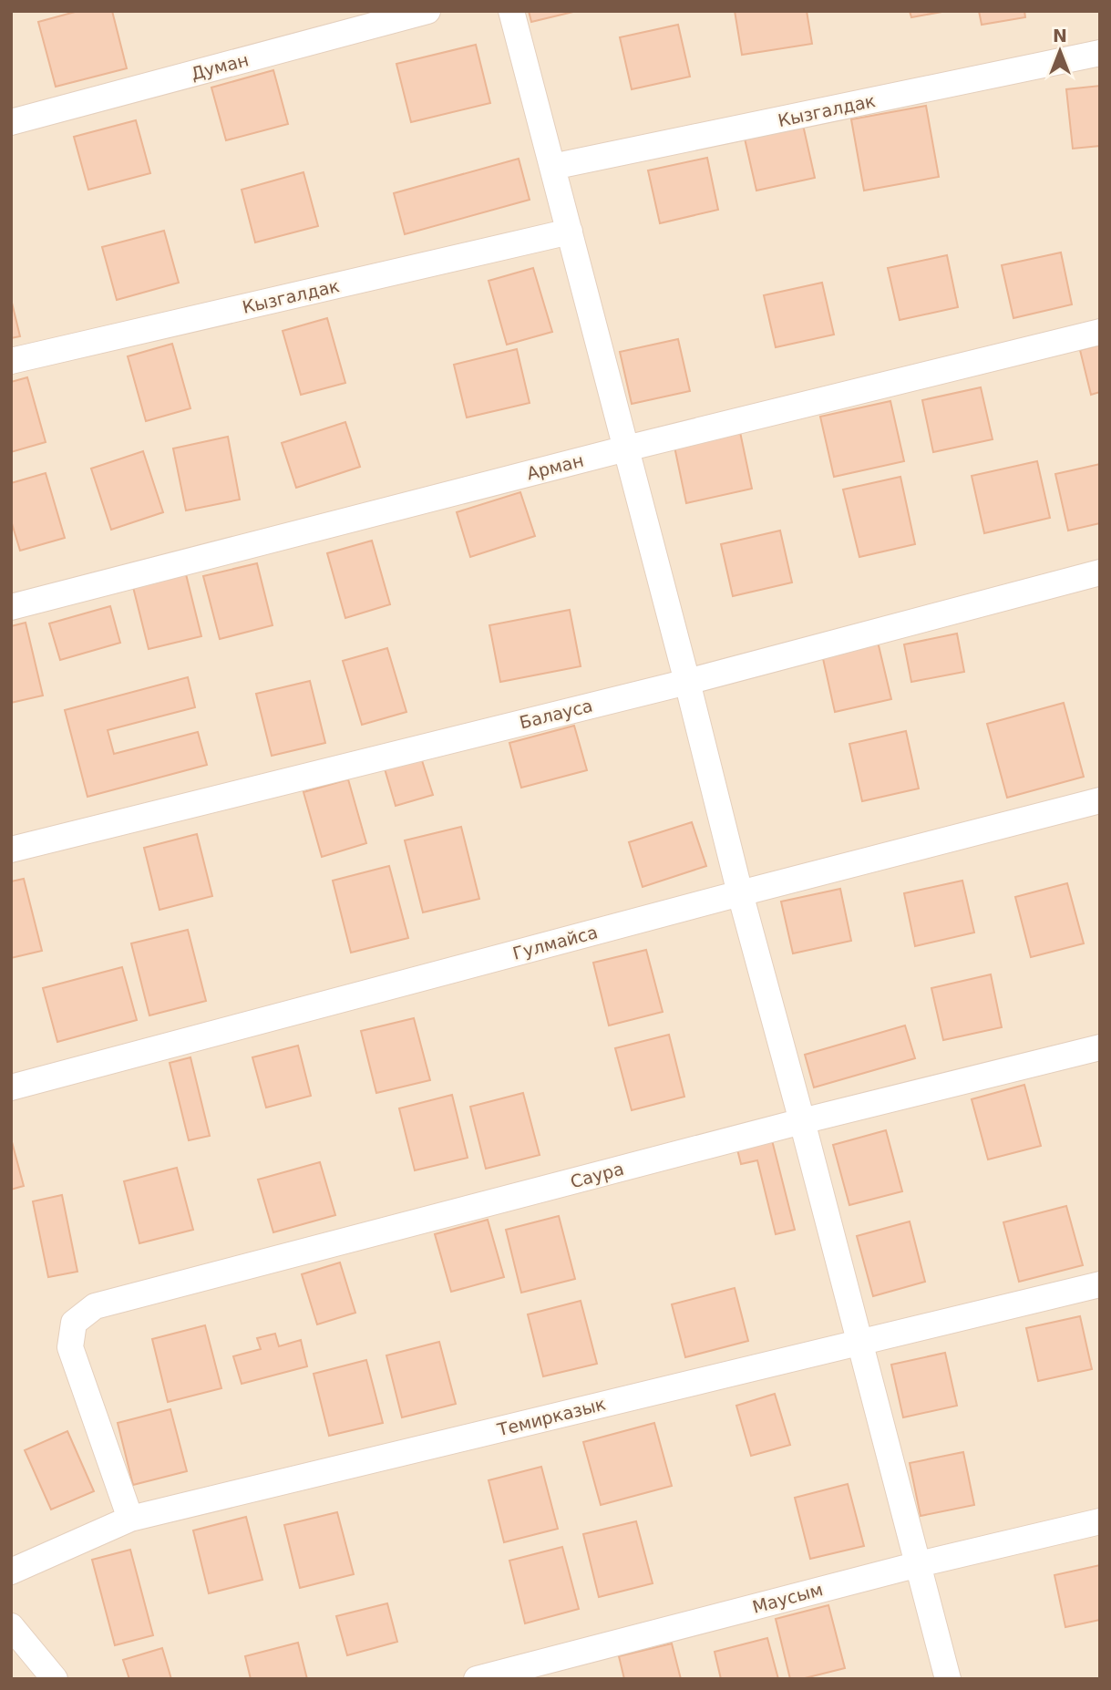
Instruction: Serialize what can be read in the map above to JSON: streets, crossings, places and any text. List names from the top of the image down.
{
  "streets": {
    "street": [
      "Думан",
      "Кызгалдак",
      "Арман",
      "Балауса",
      "Гулмайса",
      "Саура",
      "Темирказык",
      "Маусым"
    ]
  },
  "crossings": [
    ["Саура", "Темирказык"]
  ],
  "north": "top"
}
